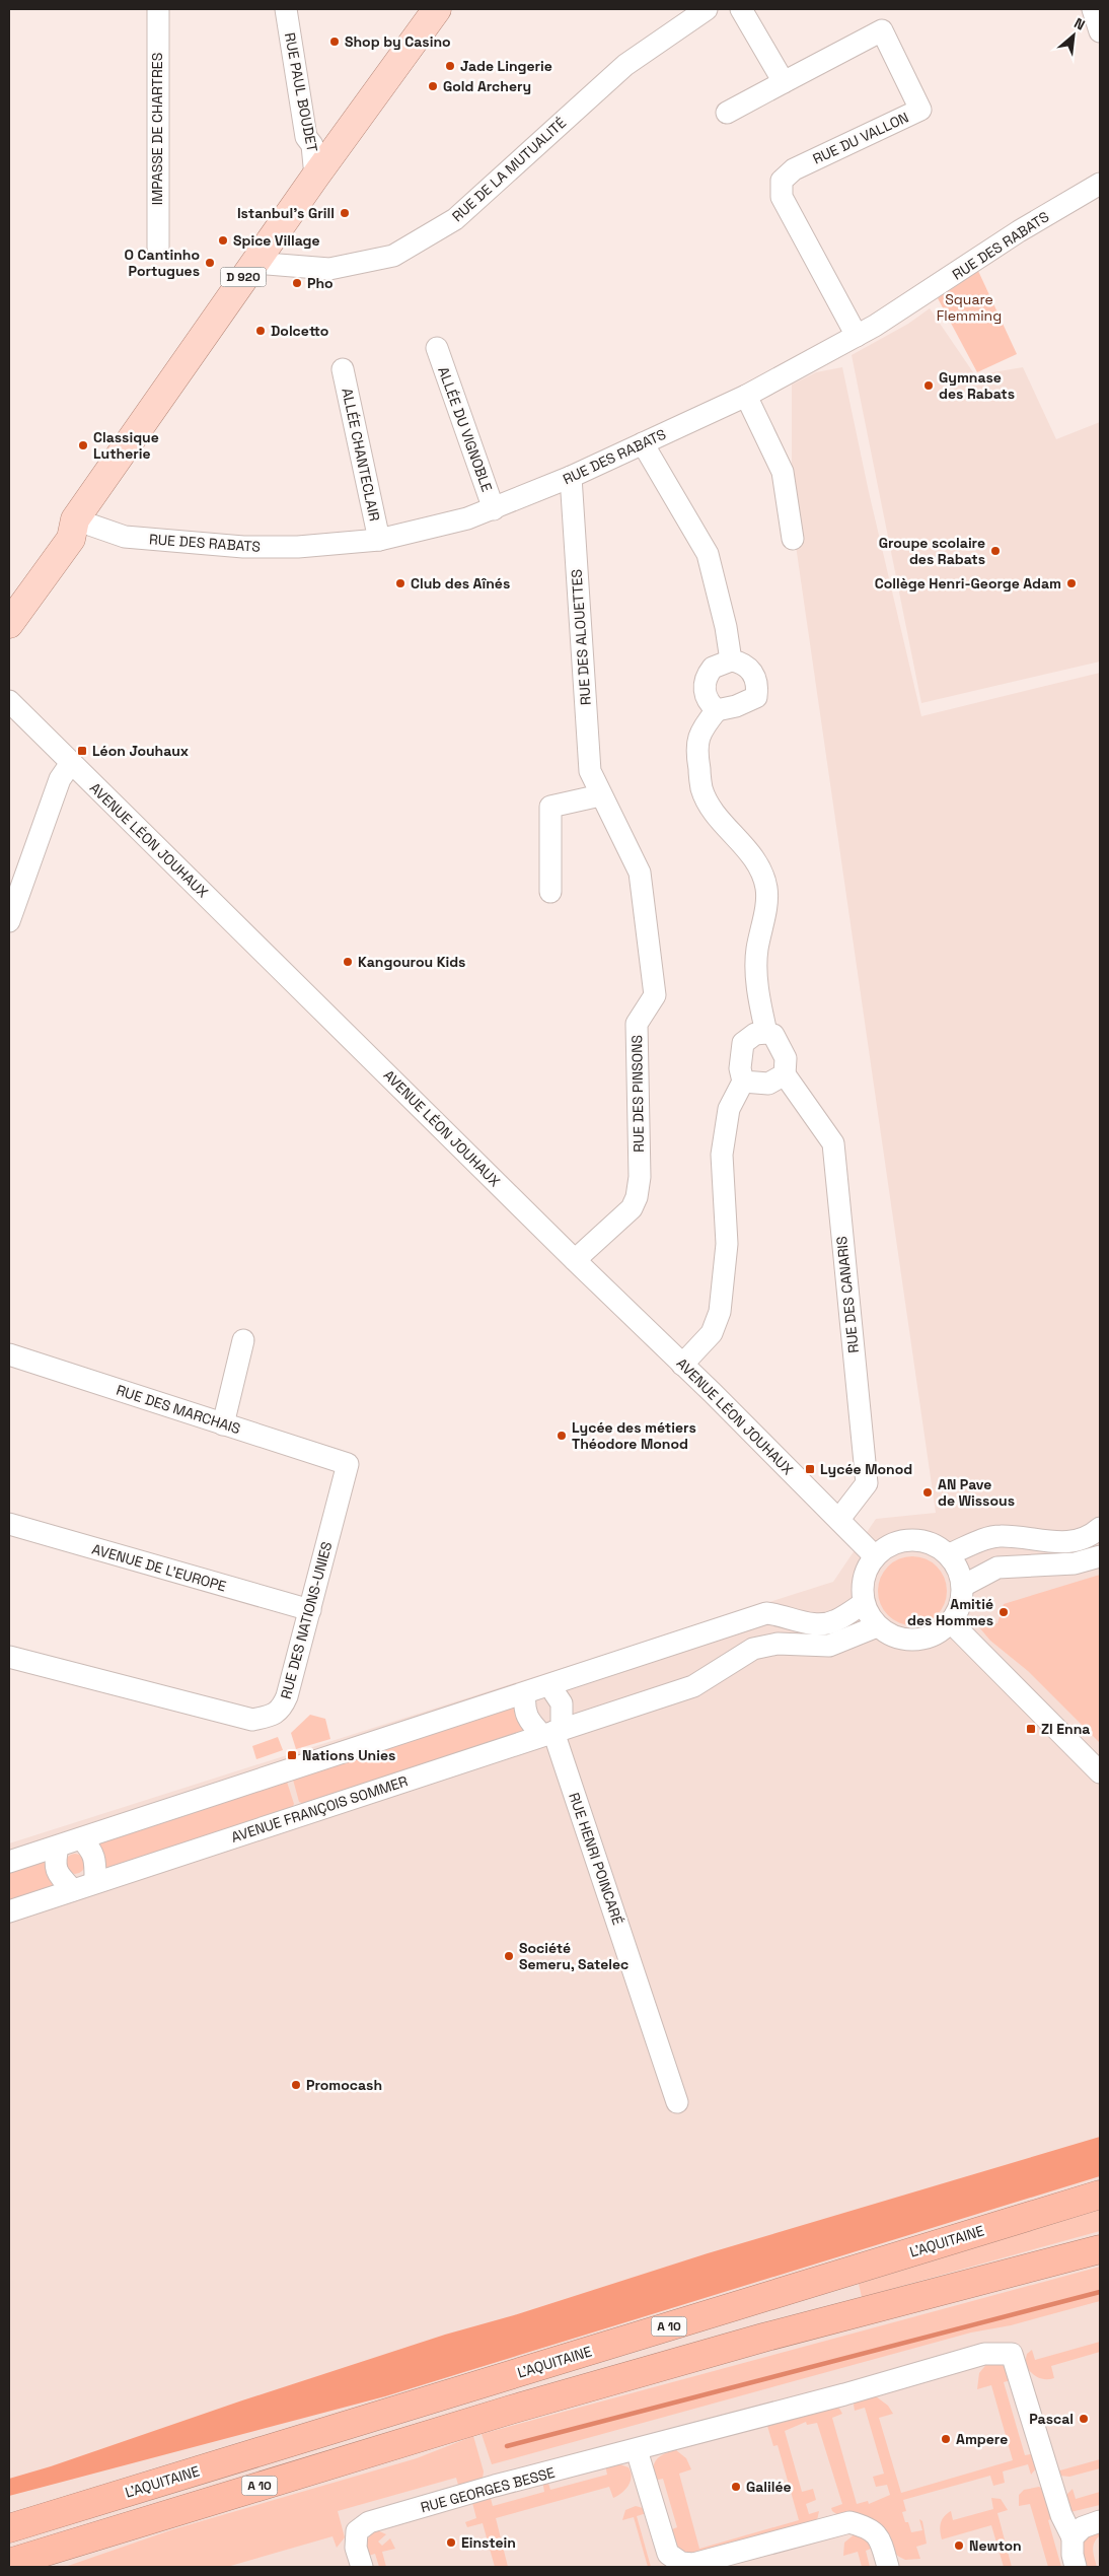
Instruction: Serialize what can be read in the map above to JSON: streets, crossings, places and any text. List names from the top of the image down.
{
  "streets": {
    "highway": ["L'AQUITAINE", "A 10"],
    "main road": ["D 920"],
    "street": [
      "RUE PAUL BOUDET",
      "IMPASSE DE CHARTRES",
      "RUE DU VALLON",
      "RUE DE LA MUTUALITÉ",
      "RUE DES RABATS",
      "ALLÉE DU VIGNOBLE",
      "ALLÉE CHANTECLAIR",
      "RUE DES ALOUETTES",
      "AVENUE LÉON JOUHAUX",
      "RUE DES PINSONS",
      "RUE DES CANARIS",
      "RUE DES MARCHAIS",
      "AVENUE DE L'EUROPE",
      "RUE DES NATIONS-UNIES",
      "AVENUE FRANÇOIS SOMMER",
      "RUE HENRI POINCARÉ",
      "RUE GEORGES BESSE"
    ]
  },
  "crossings": [
    ["RUE PAUL BOUDET", "D 920"],
    ["RUE DU VALLON", "RUE DES RABATS"],
    ["RUE DE LA MUTUALITÉ", "D 920"],
    ["RUE DES RABATS", "D 920"],
    ["RUE DES RABATS", "ALLÉE DU VIGNOBLE"],
    ["RUE DES RABATS", "ALLÉE CHANTECLAIR"],
    ["RUE DES RABATS", "RUE DES ALOUETTES"],
    ["RUE DES ALOUETTES", "RUE DES PINSONS"],
    ["AVENUE LÉON JOUHAUX", "RUE DES PINSONS"],
    ["AVENUE LÉON JOUHAUX", "RUE DES CANARIS"],
    ["AVENUE LÉON JOUHAUX", "AVENUE FRANÇOIS SOMMER"],
    ["RUE DES MARCHAIS", "RUE DES NATIONS-UNIES"],
    ["AVENUE DE L'EUROPE", "RUE DES NATIONS-UNIES"],
    ["AVENUE FRANÇOIS SOMMER", "RUE HENRI POINCARÉ"]
  ],
  "parks": ["Square Flemming"],
  "places": {
    "other": [
      "Shop by Casino",
      "Jade Lingerie",
      "Gold Archery",
      "Istanbul's Grill",
      "Spice Village",
      "O Cantinho Portugues",
      "Pho",
      "Dolcetto",
      "Gymnase des Rabats",
      "Classique Lutherie",
      "Groupe scolaire des Rabats",
      "Club des Aînés",
      "Collège Henri-George Adam",
      "Kangourou Kids",
      "Lycée des métiers Théodore Monod",
      "AN Pave de Wissous",
      "Amitié des Hommes",
      "Société Semeru, Satelec",
      "Promocash",
      "Pascal",
      "Ampere",
      "Galilée",
      "Einstein",
      "Newton"
    ],
    "transit": [
      "Léon Jouhaux",
      "Lycée Monod",
      "ZI Enna",
      "Nations Unies"
    ]
  },
  "north": "top right"
}
